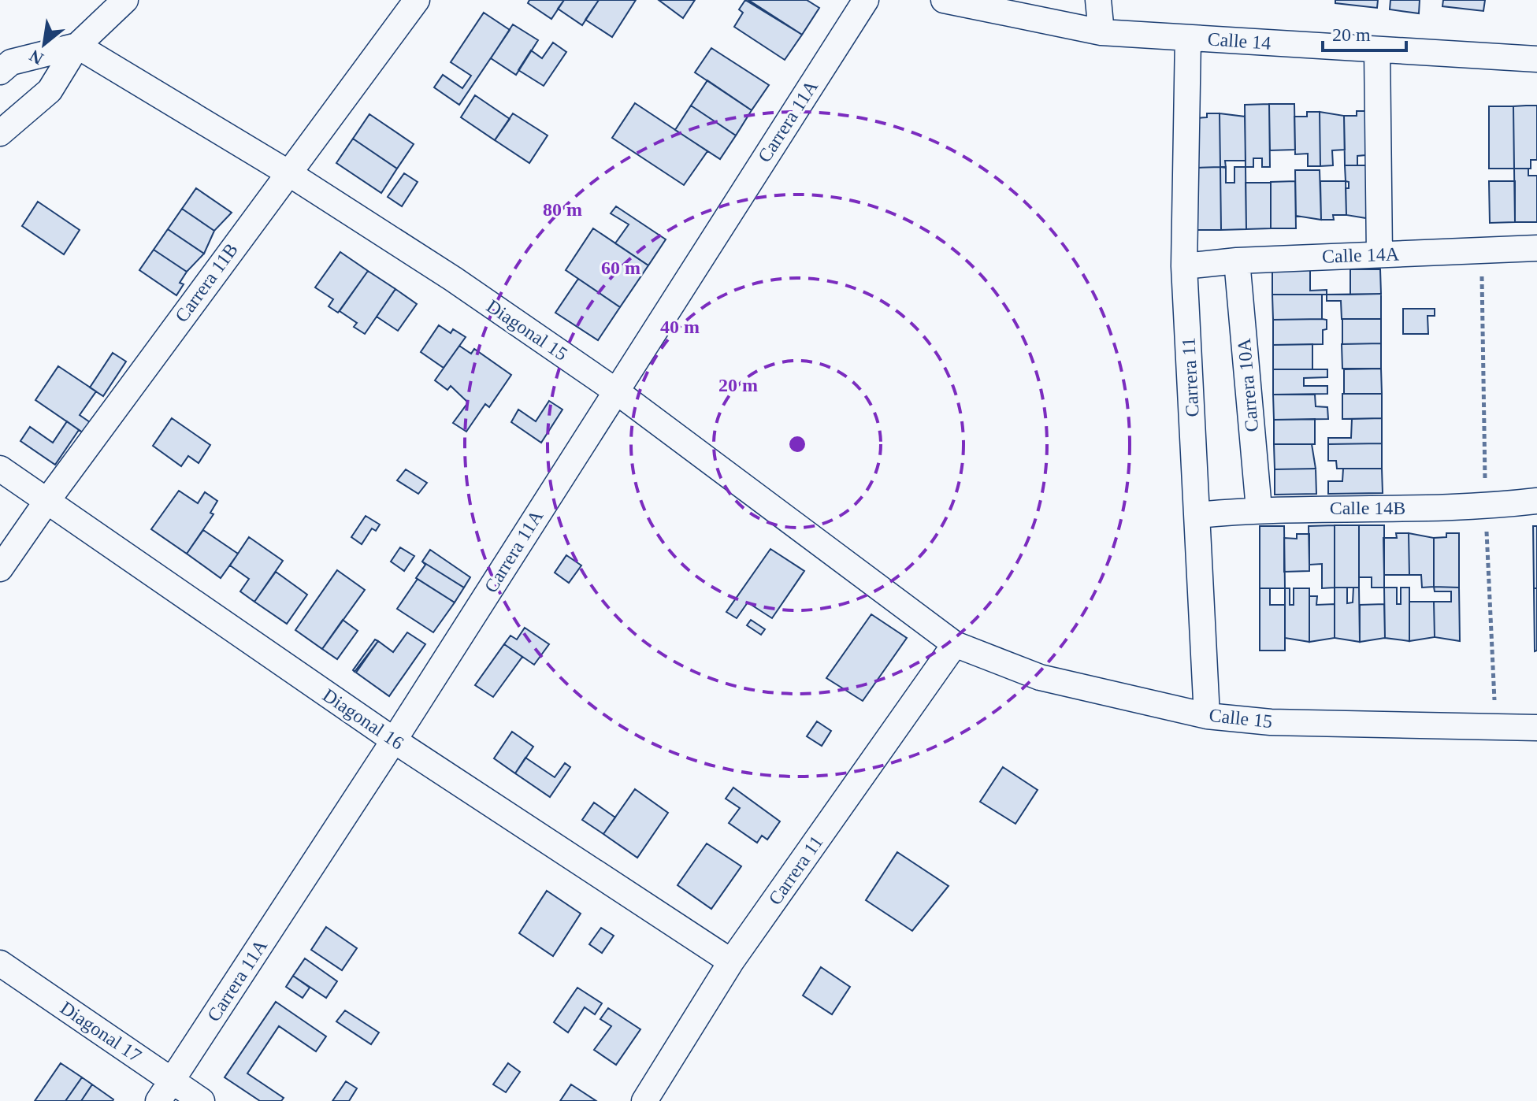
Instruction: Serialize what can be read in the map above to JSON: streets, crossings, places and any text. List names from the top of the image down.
{
  "streets": {
    "street": [
      "Calle 14",
      "Carrera 11A",
      "Calle 14A",
      "Carrera 11B",
      "Diagonal 15",
      "Carrera 11",
      "Carrera 10A",
      "Calle 14B",
      "Calle 15",
      "Diagonal 16",
      "Diagonal 17"
    ]
  },
  "crossings": [
    ["Calle 14", "Carrera 11"],
    ["Carrera 11A", "Diagonal 15"],
    ["Carrera 11A", "Diagonal 16"],
    ["Carrera 11A", "Diagonal 17"],
    ["Calle 14A", "Carrera 11"],
    ["Calle 14A", "Carrera 10A"],
    ["Carrera 11B", "Diagonal 15"],
    ["Carrera 11B", "Diagonal 16"],
    ["Diagonal 15", "Carrera 11"],
    ["Diagonal 15", "Calle 15"],
    ["Carrera 11", "Calle 14B"],
    ["Carrera 11", "Calle 15"],
    ["Carrera 11", "Diagonal 16"],
    ["Carrera 10A", "Calle 14B"]
  ],
  "scale_bar": "20 m",
  "north": "bottom left",
  "rings": [
    "80 m",
    "60 m",
    "40 m",
    "20 m"
  ]
}
